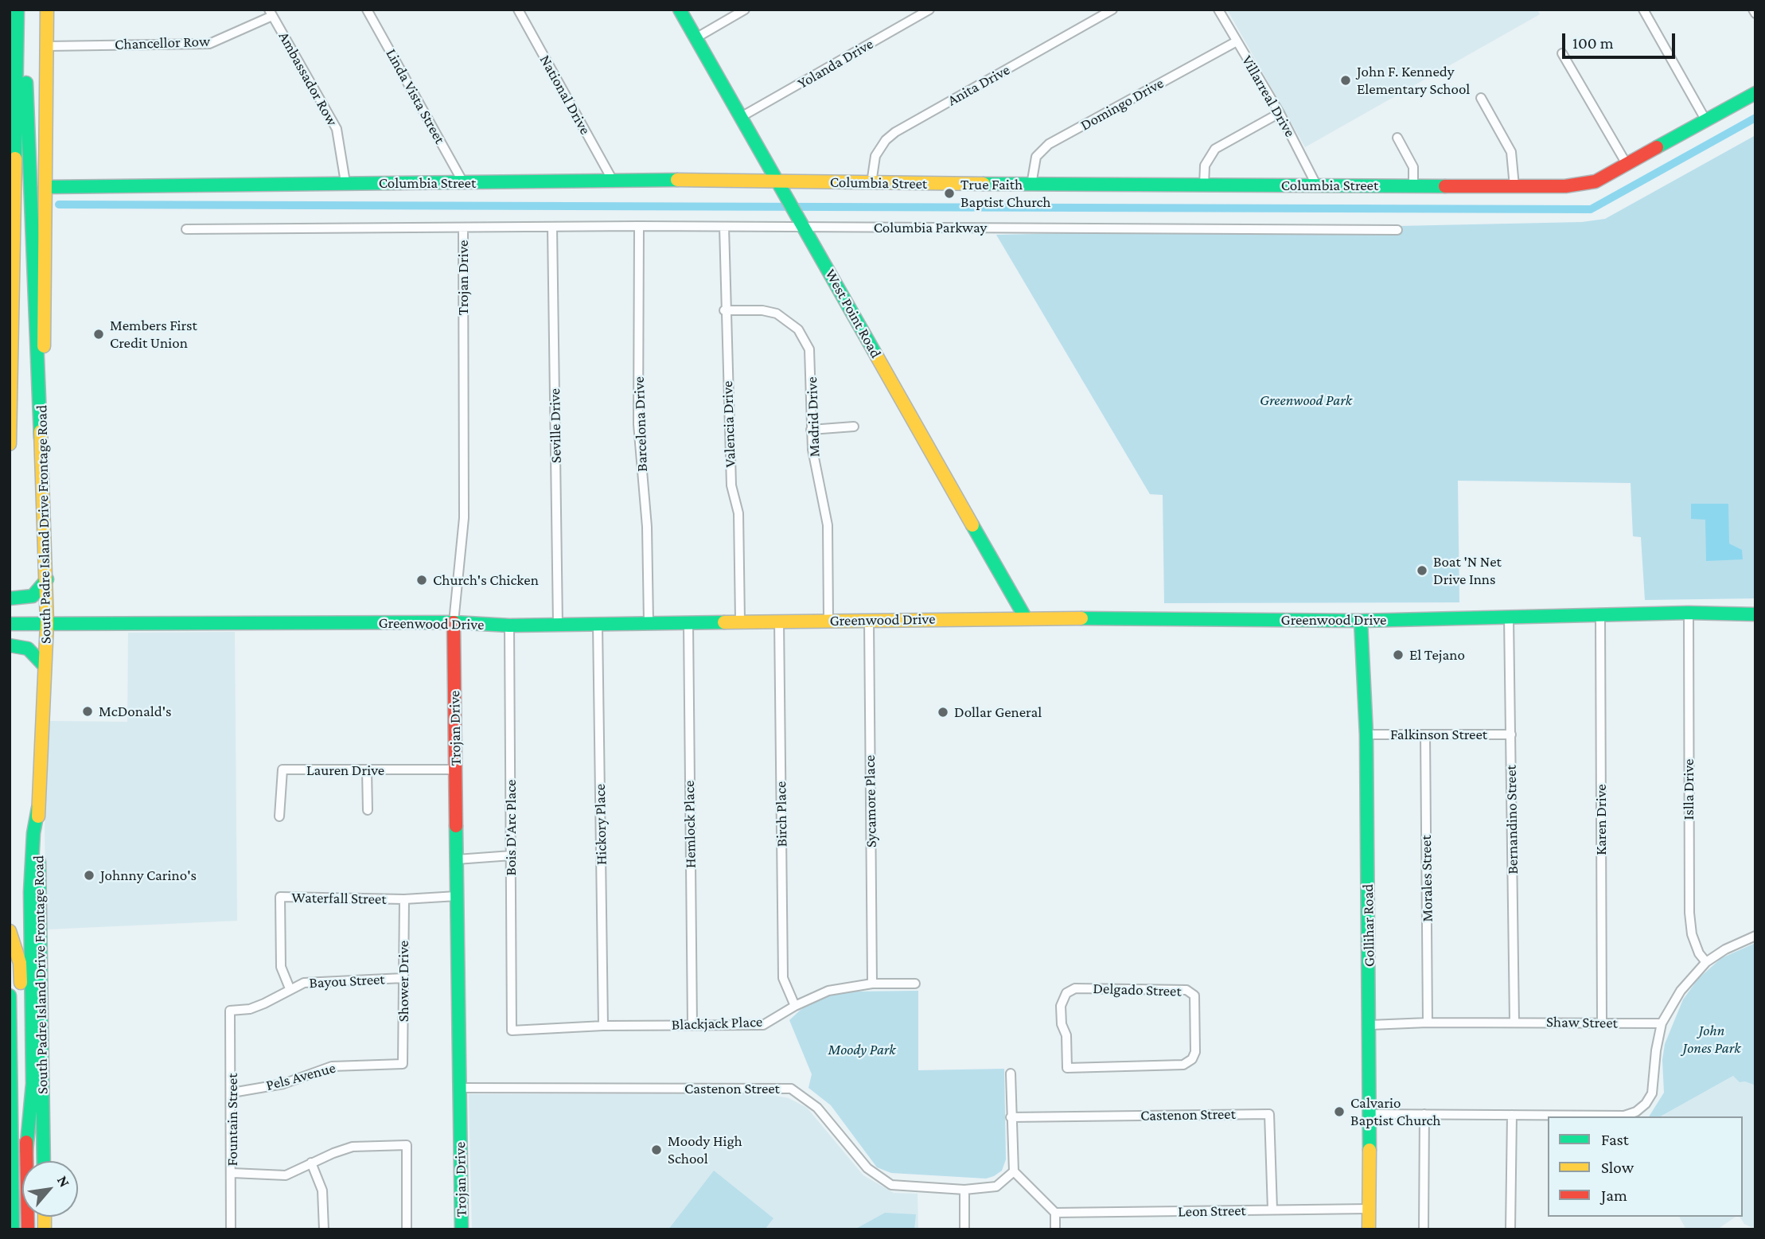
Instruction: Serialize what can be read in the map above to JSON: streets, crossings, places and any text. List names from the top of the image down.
{
  "streets": {
    "main road": [
      "Columbia Street",
      "Trojan Drive",
      "West Point Road",
      "South Padre Island Drive Frontage Road",
      "Greenwood Drive",
      "Gollihar Road"
    ],
    "street": [
      "Chancellor Row",
      "Yolanda Drive",
      "Ambassador Row",
      "Anita Drive",
      "National Drive",
      "Linda Vista Street",
      "Villarreal Drive",
      "Domingo Drive",
      "Columbia Parkway",
      "Madrid Drive",
      "Barcelona Drive",
      "Valencia Drive",
      "Seville Drive",
      "Falkinson Street",
      "Lauren Drive",
      "Islla Drive",
      "Sycamore Place",
      "Birch Place",
      "Bernandino Street",
      "Karen Drive",
      "Hickory Place",
      "Hemlock Place",
      "Bois D'Arc Place",
      "Morales Street",
      "Waterfall Street",
      "Bayou Street",
      "Shower Drive",
      "Delgado Street",
      "Shaw Street",
      "Blackjack Place",
      "Pels Avenue",
      "Castenon Street",
      "Fountain Street",
      "Leon Street"
    ]
  },
  "crossings": [
    ["Chancellor Row", "Ambassador Row"],
    ["Chancellor Row", "South Padre Island Drive Frontage Road"],
    ["Yolanda Drive", "West Point Road"],
    ["Ambassador Row", "Columbia Street"],
    ["Anita Drive", "Columbia Street"],
    ["National Drive", "Columbia Street"],
    ["Linda Vista Street", "Columbia Street"],
    ["Villarreal Drive", "Domingo Drive"],
    ["Villarreal Drive", "Columbia Street"],
    ["Domingo Drive", "Columbia Street"],
    ["Columbia Street", "West Point Road"],
    ["Columbia Street", "South Padre Island Drive Frontage Road"],
    ["Columbia Parkway", "Trojan Drive"],
    ["Columbia Parkway", "West Point Road"],
    ["Columbia Parkway", "Barcelona Drive"],
    ["Columbia Parkway", "Valencia Drive"],
    ["Columbia Parkway", "Seville Drive"],
    ["Trojan Drive", "Greenwood Drive"],
    ["Trojan Drive", "Lauren Drive"],
    ["Trojan Drive", "Waterfall Street"],
    ["Trojan Drive", "Castenon Street"],
    ["West Point Road", "Greenwood Drive"],
    ["Madrid Drive", "Valencia Drive"],
    ["Madrid Drive", "Greenwood Drive"],
    ["Barcelona Drive", "Greenwood Drive"],
    ["Valencia Drive", "Greenwood Drive"],
    ["Seville Drive", "Greenwood Drive"],
    ["South Padre Island Drive Frontage Road", "Greenwood Drive"],
    ["Greenwood Drive", "Islla Drive"],
    ["Greenwood Drive", "Sycamore Place"],
    ["Greenwood Drive", "Birch Place"],
    ["Greenwood Drive", "Bernandino Street"],
    ["Greenwood Drive", "Karen Drive"],
    ["Greenwood Drive", "Hickory Place"],
    ["Greenwood Drive", "Hemlock Place"],
    ["Greenwood Drive", "Bois D'Arc Place"],
    ["Greenwood Drive", "Gollihar Road"],
    ["Falkinson Street", "Bernandino Street"],
    ["Falkinson Street", "Morales Street"],
    ["Falkinson Street", "Gollihar Road"],
    ["Sycamore Place", "Blackjack Place"],
    ["Birch Place", "Blackjack Place"],
    ["Bernandino Street", "Shaw Street"],
    ["Karen Drive", "Shaw Street"],
    ["Hickory Place", "Blackjack Place"],
    ["Hemlock Place", "Blackjack Place"],
    ["Bois D'Arc Place", "Blackjack Place"],
    ["Morales Street", "Shaw Street"],
    ["Waterfall Street", "Bayou Street"],
    ["Waterfall Street", "Shower Drive"],
    ["Gollihar Road", "Shaw Street"],
    ["Gollihar Road", "Leon Street"],
    ["Bayou Street", "Shower Drive"],
    ["Bayou Street", "Fountain Street"],
    ["Shower Drive", "Pels Avenue"],
    ["Pels Avenue", "Fountain Street"],
    ["Castenon Street", "Leon Street"]
  ],
  "parks": ["Greenwood Park", "John Jones Park", "Moody Park"],
  "places": [
    "John F. Kennedy Elementary School",
    "True Faith Baptist Church",
    "Members First Credit Union",
    "Boat 'N Net Drive Inns",
    "Church's Chicken",
    "El Tejano",
    "McDonald's",
    "Dollar General",
    "Johnny Carino's",
    "Calvario Baptist Church",
    "Moody High School"
  ],
  "legend": ["Fast", "Slow", "Jam"],
  "scale_bar": "100 m",
  "north": "top right"
}
